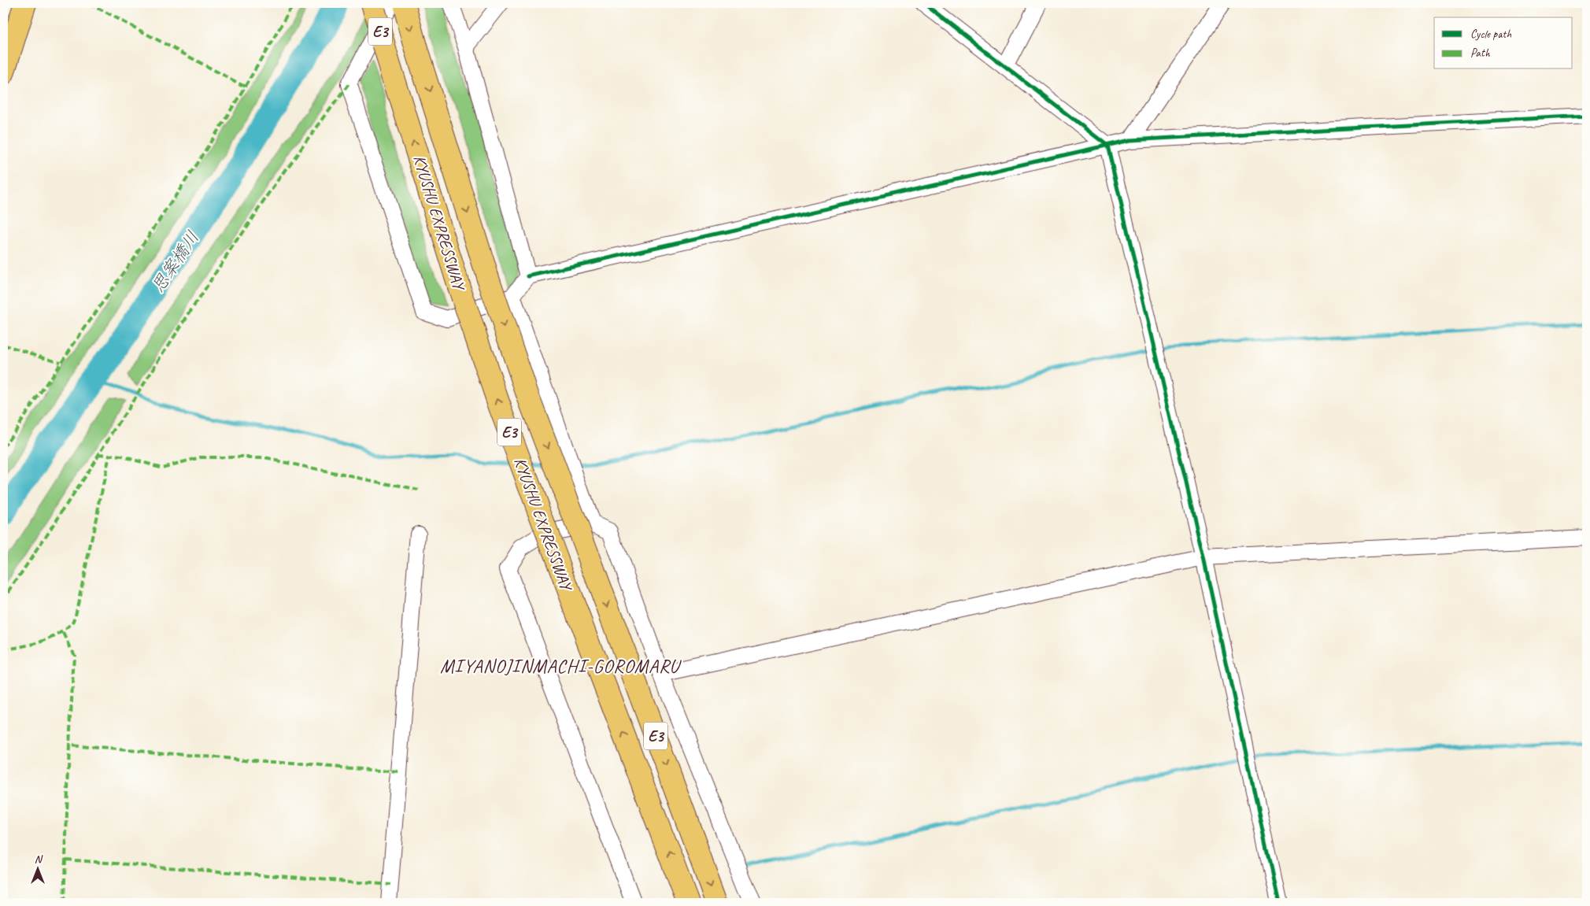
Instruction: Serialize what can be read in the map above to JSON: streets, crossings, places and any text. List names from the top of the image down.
{
  "streets": {
    "main road": ["E3", "KYUSHU EXPRESSWAY"]
  },
  "districts": ["MIYANOJINMACHI-GOROMARU"],
  "water": ["思案橋川"],
  "legend": ["Cycle path", "Path"],
  "north": "top"
}
